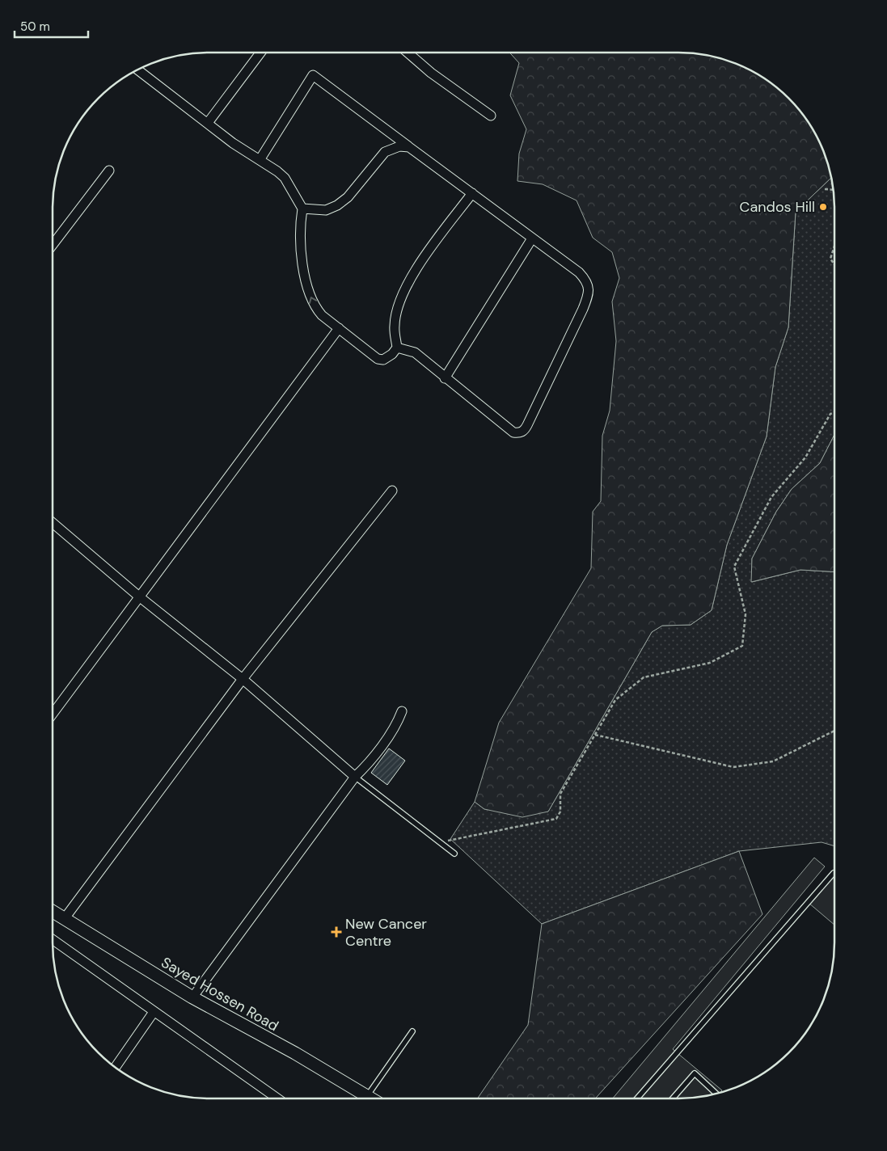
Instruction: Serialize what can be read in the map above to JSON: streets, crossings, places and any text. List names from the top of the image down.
{
  "streets": {
    "main road": ["Sayed Hossen Road"]
  },
  "places": {
    "other": ["Candos Hill"],
    "health": ["New Cancer Centre"]
  },
  "scale_bar": "50 m"
}
